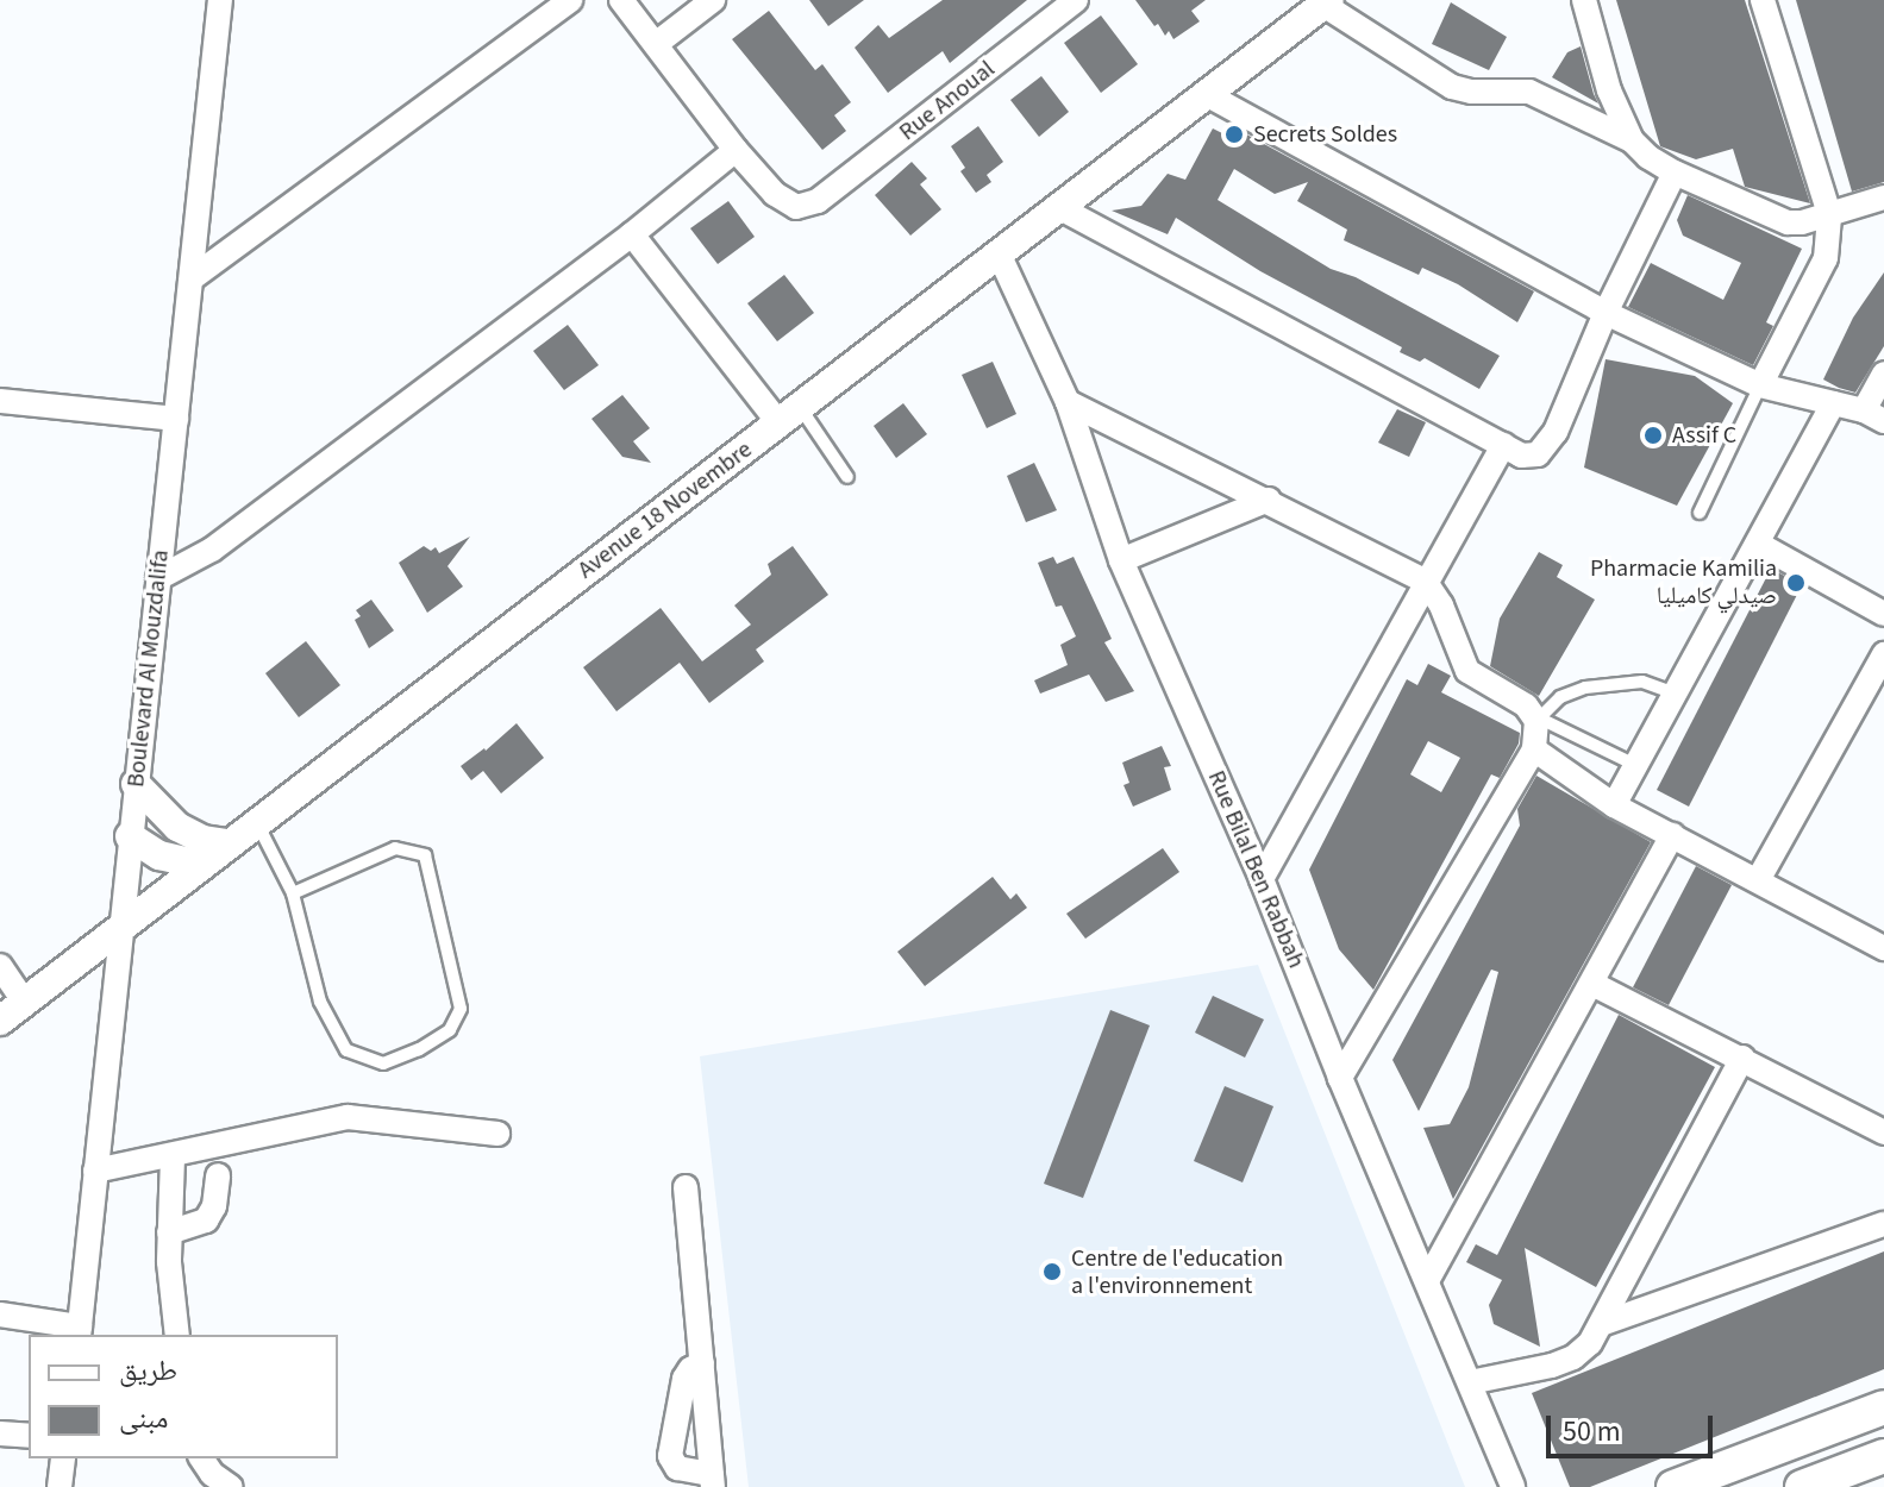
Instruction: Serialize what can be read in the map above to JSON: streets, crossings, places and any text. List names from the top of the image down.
{
  "streets": {
    "street": [
      "Rue Anoual",
      "Avenue 18 Novembre",
      "Boulevard Al Mouzdalifa",
      "Rue Bilal Ben Rabbah"
    ]
  },
  "crossings": [
    ["Avenue 18 Novembre", "Boulevard Al Mouzdalifa"],
    ["Avenue 18 Novembre", "Rue Bilal Ben Rabbah"]
  ],
  "places": [
    "Secrets Soldes",
    "Assif C",
    "Pharmacie Kamilia صيدلي كاميليا",
    "Centre de l'education a l'environnement"
  ],
  "legend": ["طريق", "مبنى"],
  "scale_bar": "50 m"
}
